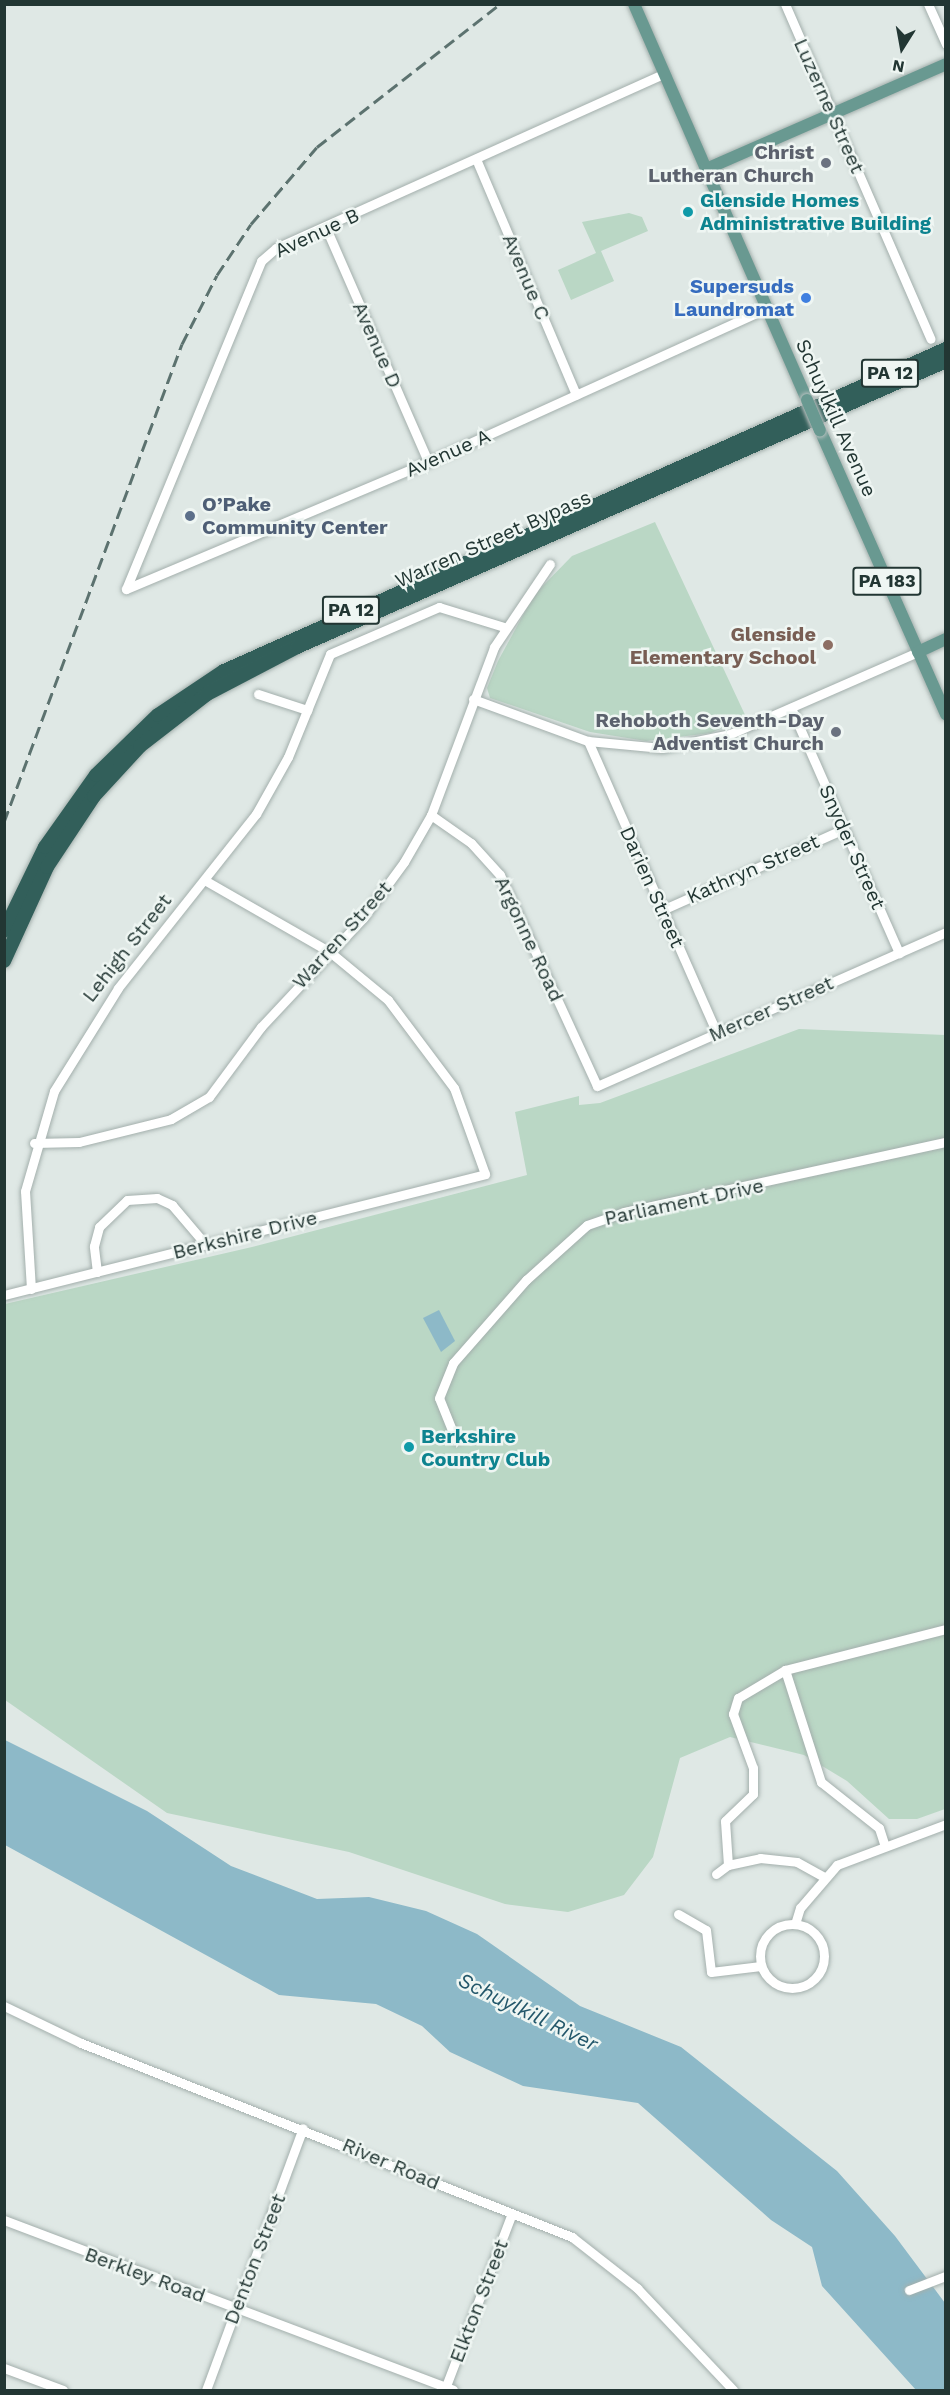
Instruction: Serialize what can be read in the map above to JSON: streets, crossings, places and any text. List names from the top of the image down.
{
  "streets": {
    "highway": ["PA 12", "Warren Street Bypass"],
    "main road": ["Schuylkill Avenue", "PA 183"],
    "street": [
      "Luzerne Street",
      "Avenue B",
      "Avenue C",
      "Avenue D",
      "Avenue A",
      "Snyder Street",
      "Kathryn Street",
      "Darien Street",
      "Warren Street",
      "Argonne Road",
      "Lehigh Street",
      "Mercer Street",
      "Parliament Drive",
      "Berkshire Drive",
      "River Road",
      "Denton Street",
      "Berkley Road",
      "Elkton Street"
    ]
  },
  "crossings": [
    ["Avenue B", "Avenue C"],
    ["Avenue B", "Avenue D"],
    ["Avenue B", "Schuylkill Avenue"],
    ["Avenue B", "Avenue A"],
    ["Avenue C", "Avenue A"],
    ["Avenue D", "Avenue A"],
    ["Schuylkill Avenue", "Avenue A"],
    ["Snyder Street", "Kathryn Street"],
    ["Snyder Street", "Mercer Street"],
    ["Kathryn Street", "Darien Street"],
    ["Darien Street", "Mercer Street"],
    ["Warren Street", "Argonne Road"],
    ["Warren Street", "Lehigh Street"],
    ["Warren Street", "Berkshire Drive"],
    ["Argonne Road", "Mercer Street"],
    ["Lehigh Street", "Berkshire Drive"],
    ["River Road", "Denton Street"],
    ["River Road", "Elkton Street"],
    ["Denton Street", "Berkley Road"],
    ["Berkley Road", "Elkton Street"]
  ],
  "water": ["Schuylkill River"],
  "places": [
    "Christ Lutheran Church",
    "Glenside Homes Administrative Building",
    "Supersuds Laundromat",
    "O’Pake Community Center",
    "Glenside Elementary School",
    "Rehoboth Seventh-Day Adventist Church",
    "Berkshire Country Club"
  ],
  "north": "bottom"
}
